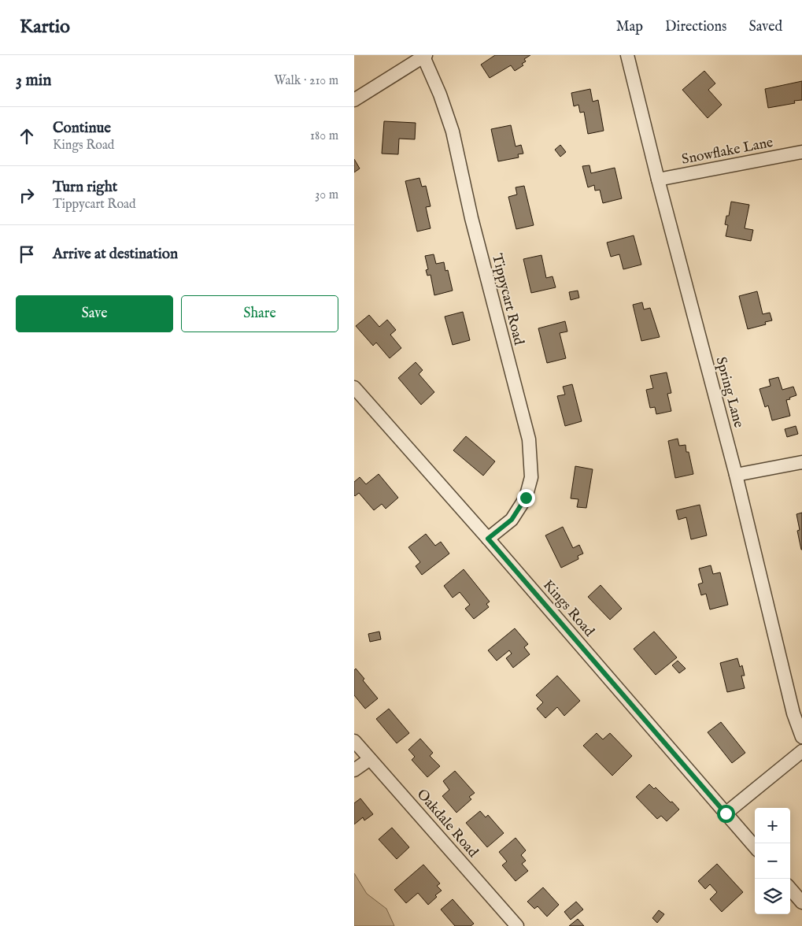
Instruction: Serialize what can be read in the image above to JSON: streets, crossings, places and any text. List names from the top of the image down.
{
  "streets": {
    "street": [
      "Snowflake Lane",
      "Tippycart Road",
      "Spring Lane",
      "Kings Road",
      "Oakdale Road"
    ]
  },
  "crossings": [
    ["Snowflake Lane", "Spring Lane"],
    ["Tippycart Road", "Kings Road"]
  ],
  "page": {
    "header": "Kartio",
    "nav": ["Map", "Directions", "Saved"],
    "heading": ["3 min", "Walk · 210 m"],
    "list": [
      ["Continue", "Kings Road", "180 m"],
      ["Turn right", "Tippycart Road", "30 m"],
      "Arrive at destination"
    ],
    "buttons": ["Save", "Share"],
    "map_buttons": ["+", "−"]
  }
}
